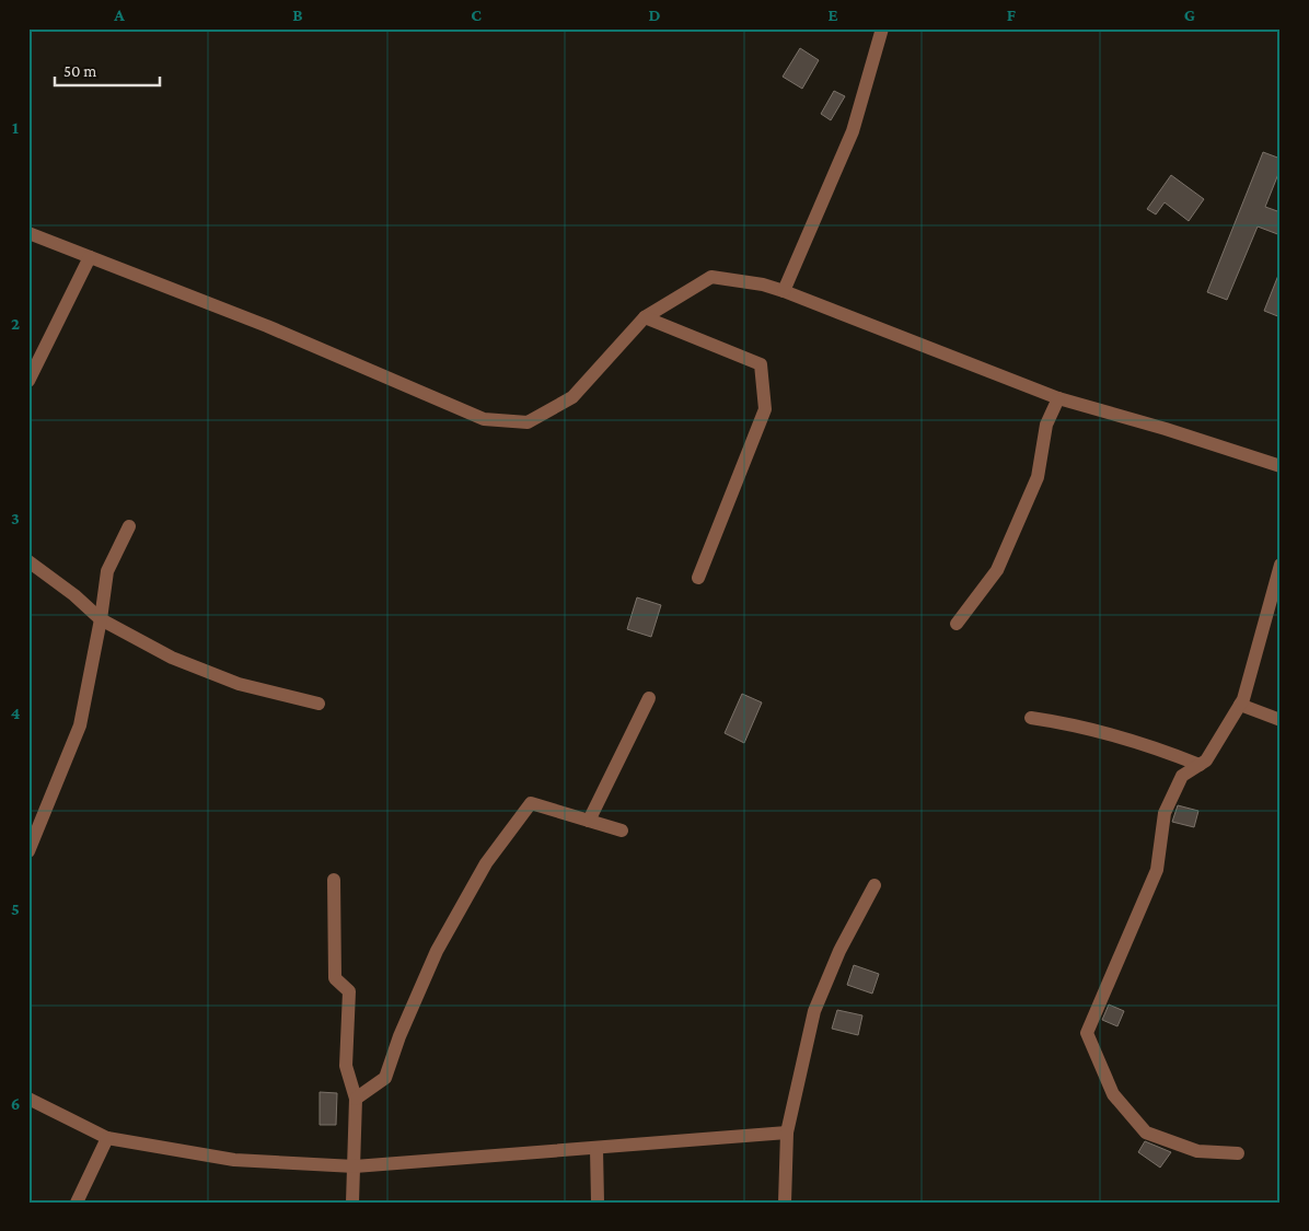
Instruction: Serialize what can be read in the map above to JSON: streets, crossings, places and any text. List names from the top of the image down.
{
  "scale_bar": "50 m",
  "grid": {
    "columns": [
      "A",
      "B",
      "C",
      "D",
      "E",
      "F",
      "G"
    ],
    "rows": [
      "1",
      "2",
      "3",
      "4",
      "5",
      "6"
    ]
  }
}
